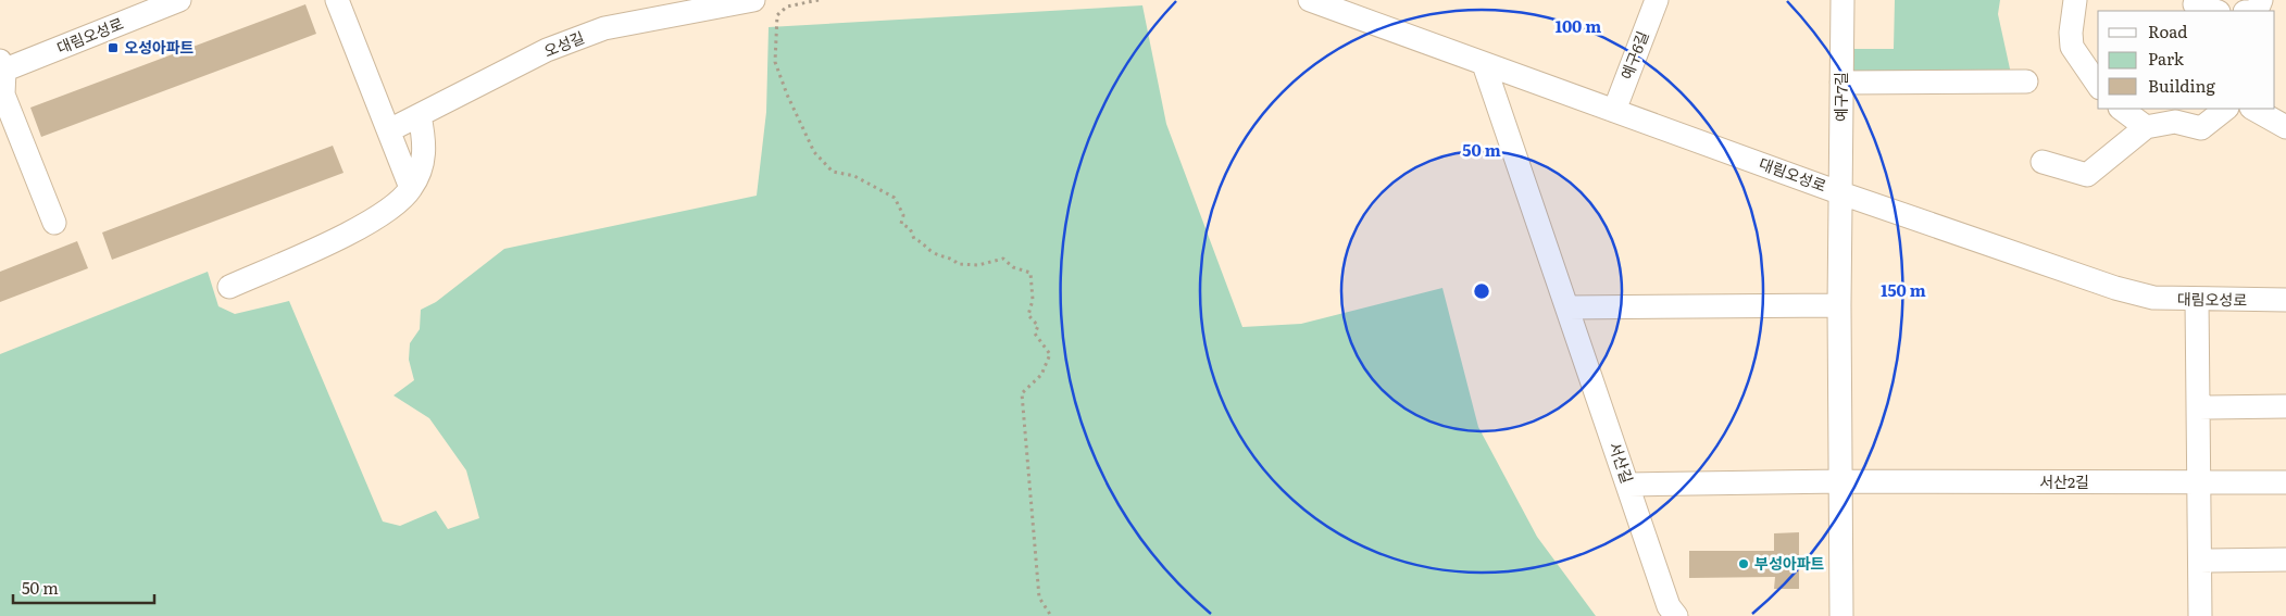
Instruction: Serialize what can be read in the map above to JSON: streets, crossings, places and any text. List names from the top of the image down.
{
  "streets": {
    "street": [
      "대림오성로",
      "오성길",
      "예구6길",
      "예구7길",
      "서산길",
      "서산2길"
    ]
  },
  "crossings": [
    ["대림오성로", "예구6길"],
    ["대림오성로", "예구7길"],
    ["대림오성로", "서산길"],
    ["서산길", "서산2길"]
  ],
  "places": {
    "transit": ["오성아파트"],
    "other": ["부성아파트"]
  },
  "legend": ["Road", "Park", "Building"],
  "scale_bar": "50 m",
  "rings": ["100 m", "50 m", "150 m"]
}
